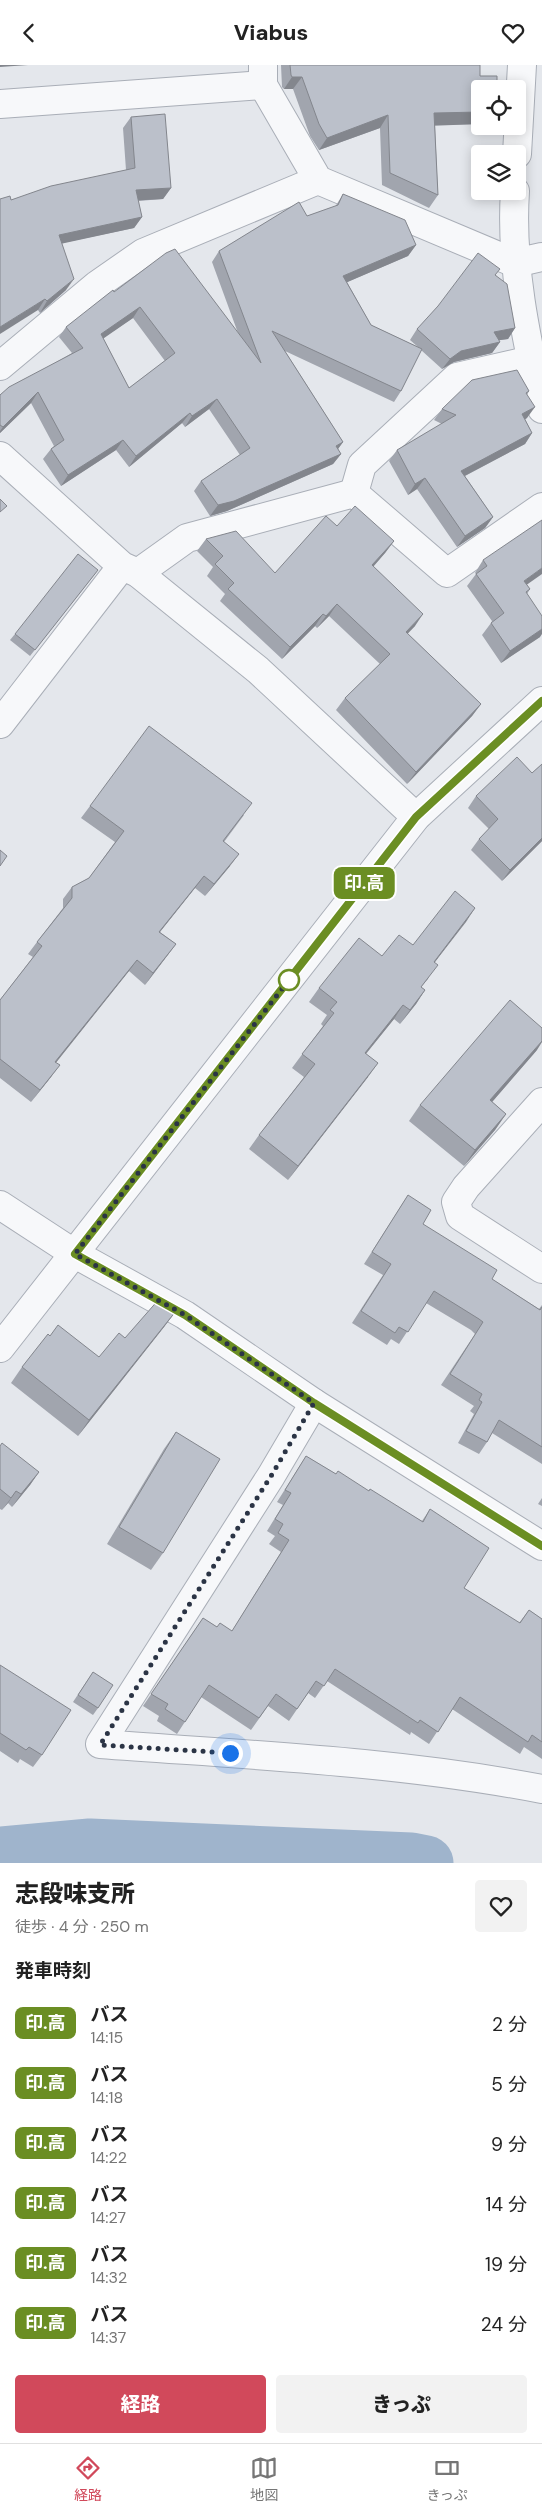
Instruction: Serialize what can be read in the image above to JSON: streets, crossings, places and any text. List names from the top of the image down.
{
  "lines": ["bus line 印.高"],
  "page": {
    "header": "Viabus",
    "on_map": "印.高",
    "heading": [
      ["志段味支所", "徒歩 · 4 分 · 250 m"],
      "発車時刻"
    ],
    "list": [
      {
        "mark": "印.高",
        "name": "バス",
        "note": "14:15",
        "value": "2 分"
      },
      {
        "mark": "印.高",
        "name": "バス",
        "note": "14:18",
        "value": "5 分"
      },
      {
        "mark": "印.高",
        "name": "バス",
        "note": "14:22",
        "value": "9 分"
      },
      {
        "mark": "印.高",
        "name": "バス",
        "note": "14:27",
        "value": "14 分"
      },
      {
        "mark": "印.高",
        "name": "バス",
        "note": "14:32",
        "value": "19 分"
      },
      {
        "mark": "印.高",
        "name": "バス",
        "note": "14:37",
        "value": "24 分"
      }
    ],
    "buttons": ["経路", "きっぷ"],
    "tabs": ["経路", "地図", "きっぷ"]
  }
}
